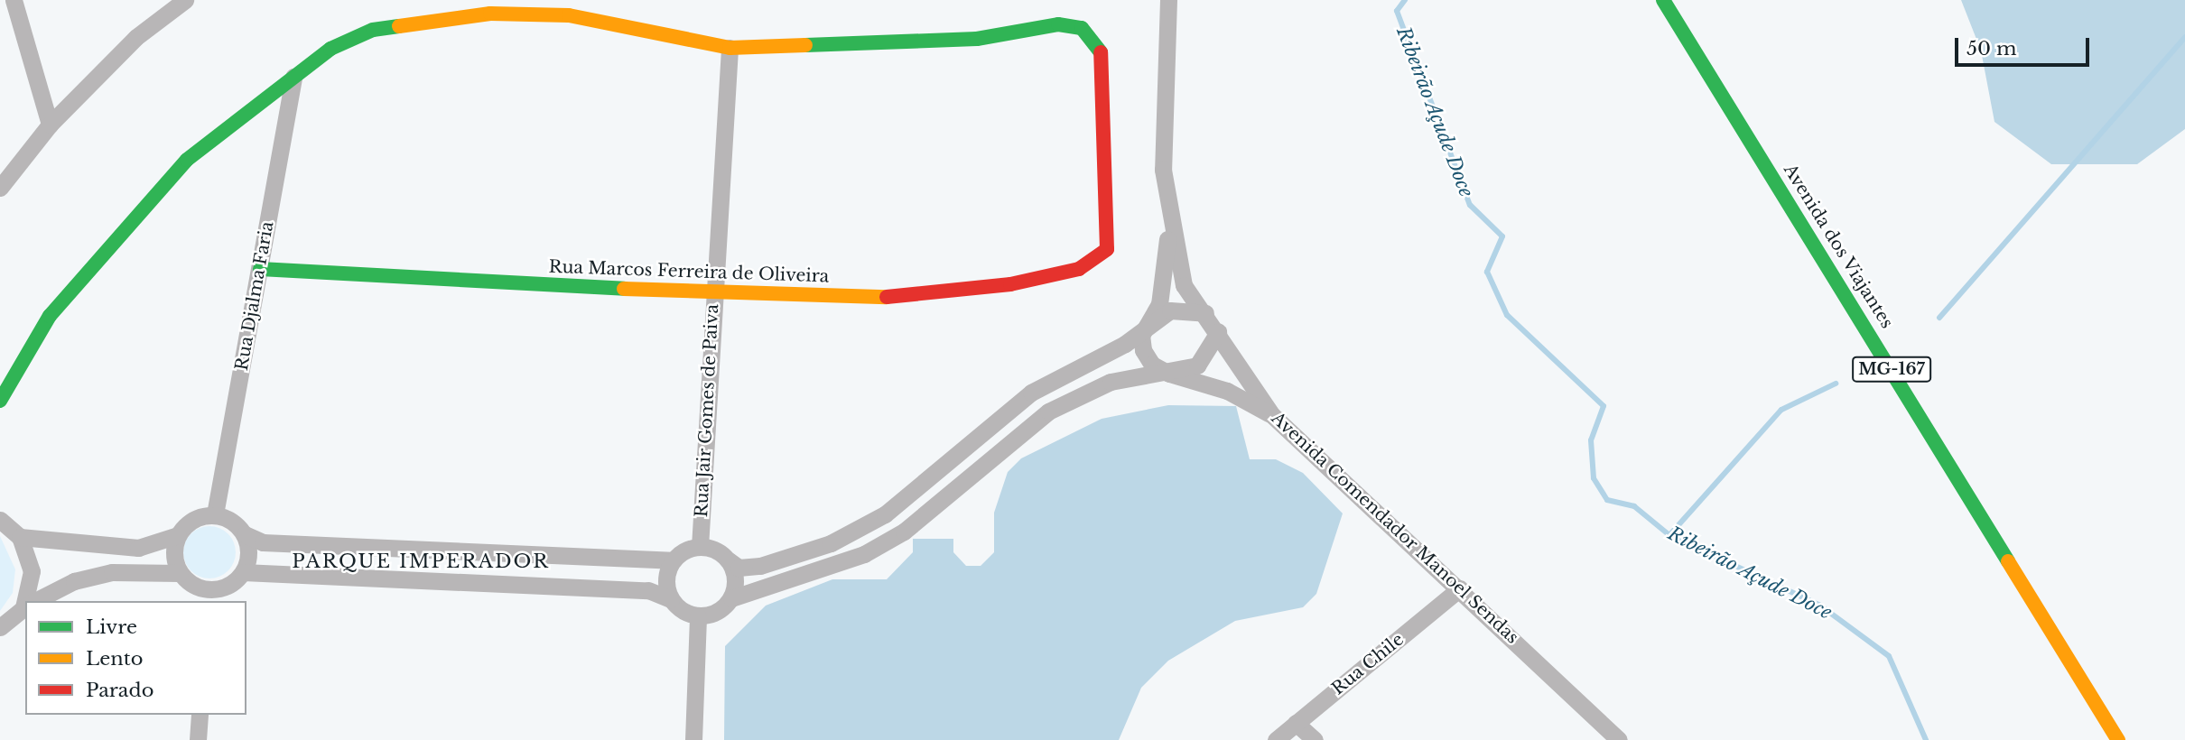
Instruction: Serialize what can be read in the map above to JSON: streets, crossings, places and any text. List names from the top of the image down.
{
  "streets": {
    "street": [
      "Avenida dos Viajantes",
      "Rua Marcos Ferreira de Oliveira",
      "Rua Djalma Faria",
      "MG-167",
      "Rua Jair Gomes de Paiva",
      "Avenida Comendador Manoel Sendas",
      "Rua Chile"
    ]
  },
  "crossings": [
    ["Rua Marcos Ferreira de Oliveira", "Rua Djalma Faria"],
    ["Rua Marcos Ferreira de Oliveira", "Rua Jair Gomes de Paiva"],
    ["Avenida Comendador Manoel Sendas", "Rua Chile"]
  ],
  "districts": ["PARQUE IMPERADOR"],
  "water": ["Ribeirão Açude Doce"],
  "legend": ["Livre", "Lento", "Parado"],
  "scale_bar": "50 m"
}
